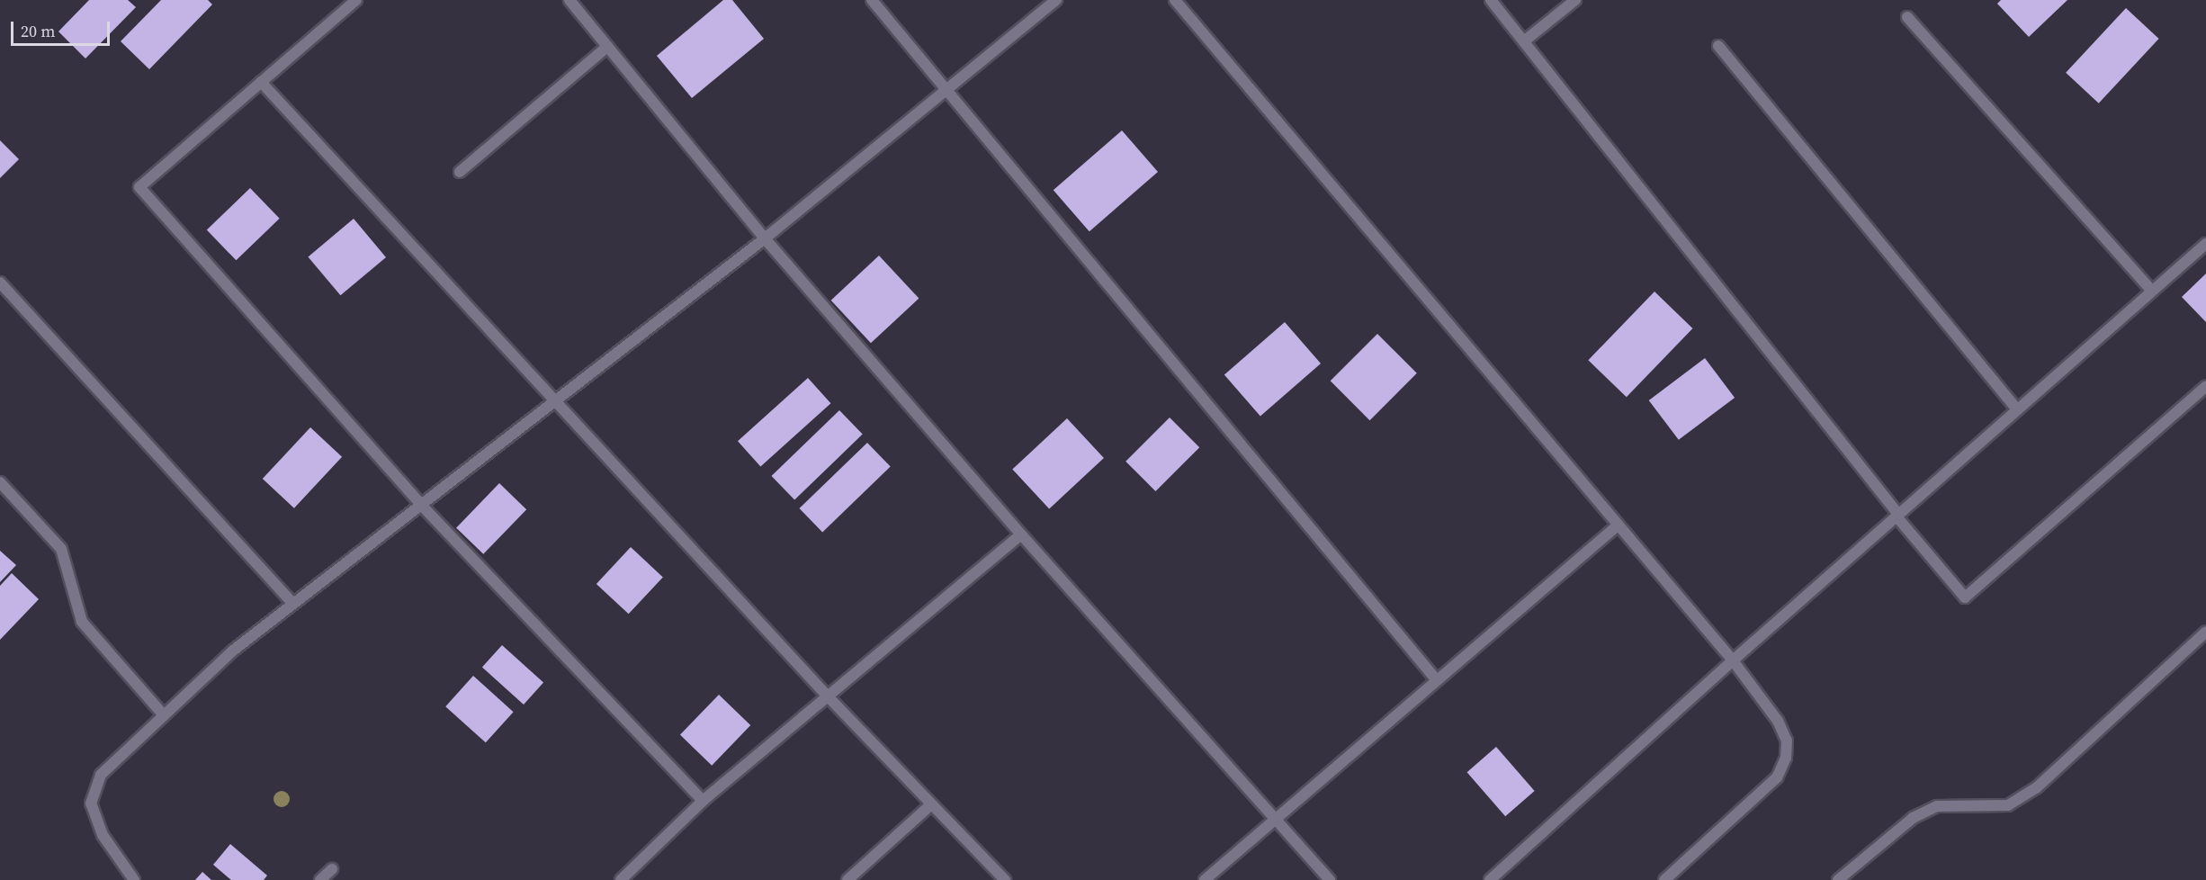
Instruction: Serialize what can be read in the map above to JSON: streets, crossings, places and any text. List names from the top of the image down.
{
  "scale_bar": "20 m"
}
